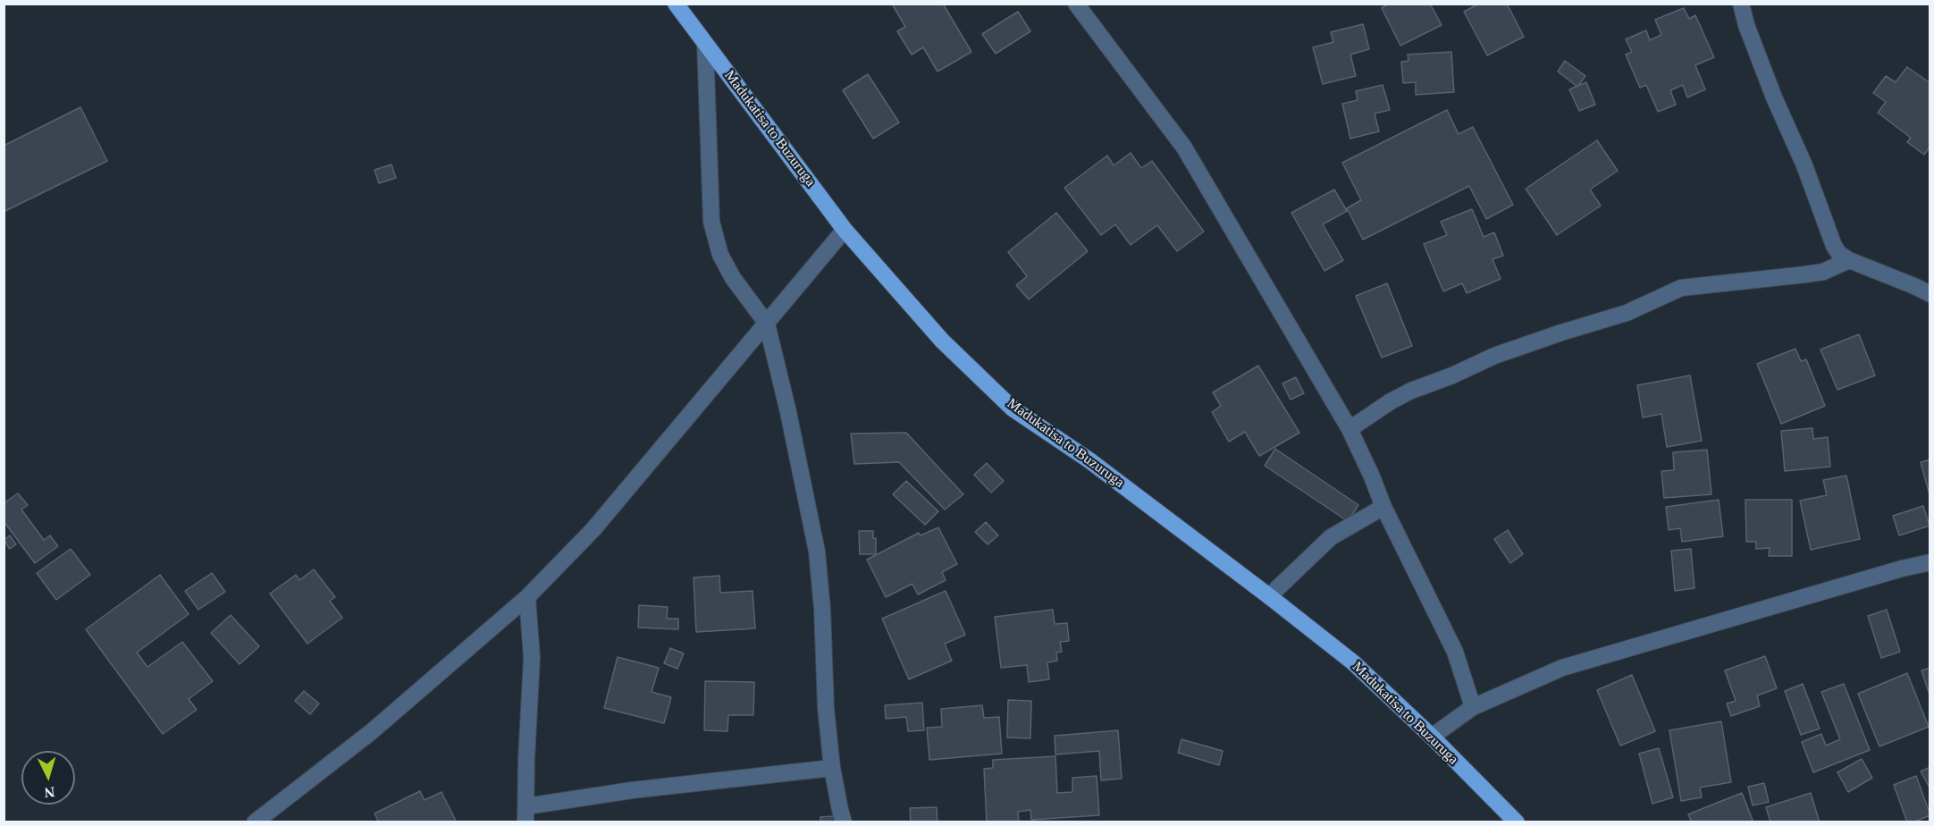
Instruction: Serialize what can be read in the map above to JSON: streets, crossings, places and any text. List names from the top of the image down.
{
  "streets": {
    "main road": ["Madukatisa to Buzuruga"]
  },
  "north": "bottom"
}
